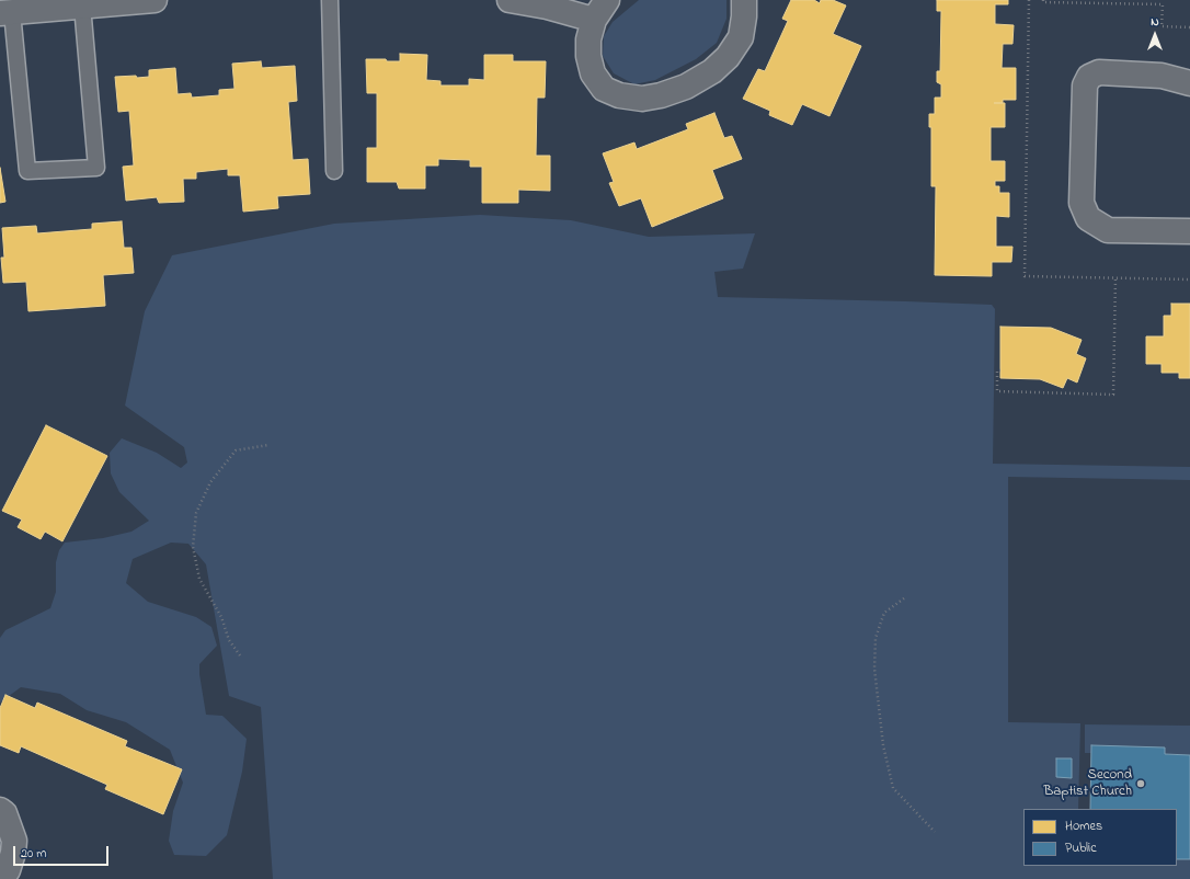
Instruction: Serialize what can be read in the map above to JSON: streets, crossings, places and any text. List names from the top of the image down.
{
  "places": ["Second Baptist Church"],
  "legend": ["Homes", "Public"],
  "scale_bar": "20 m",
  "north": "top"
}
